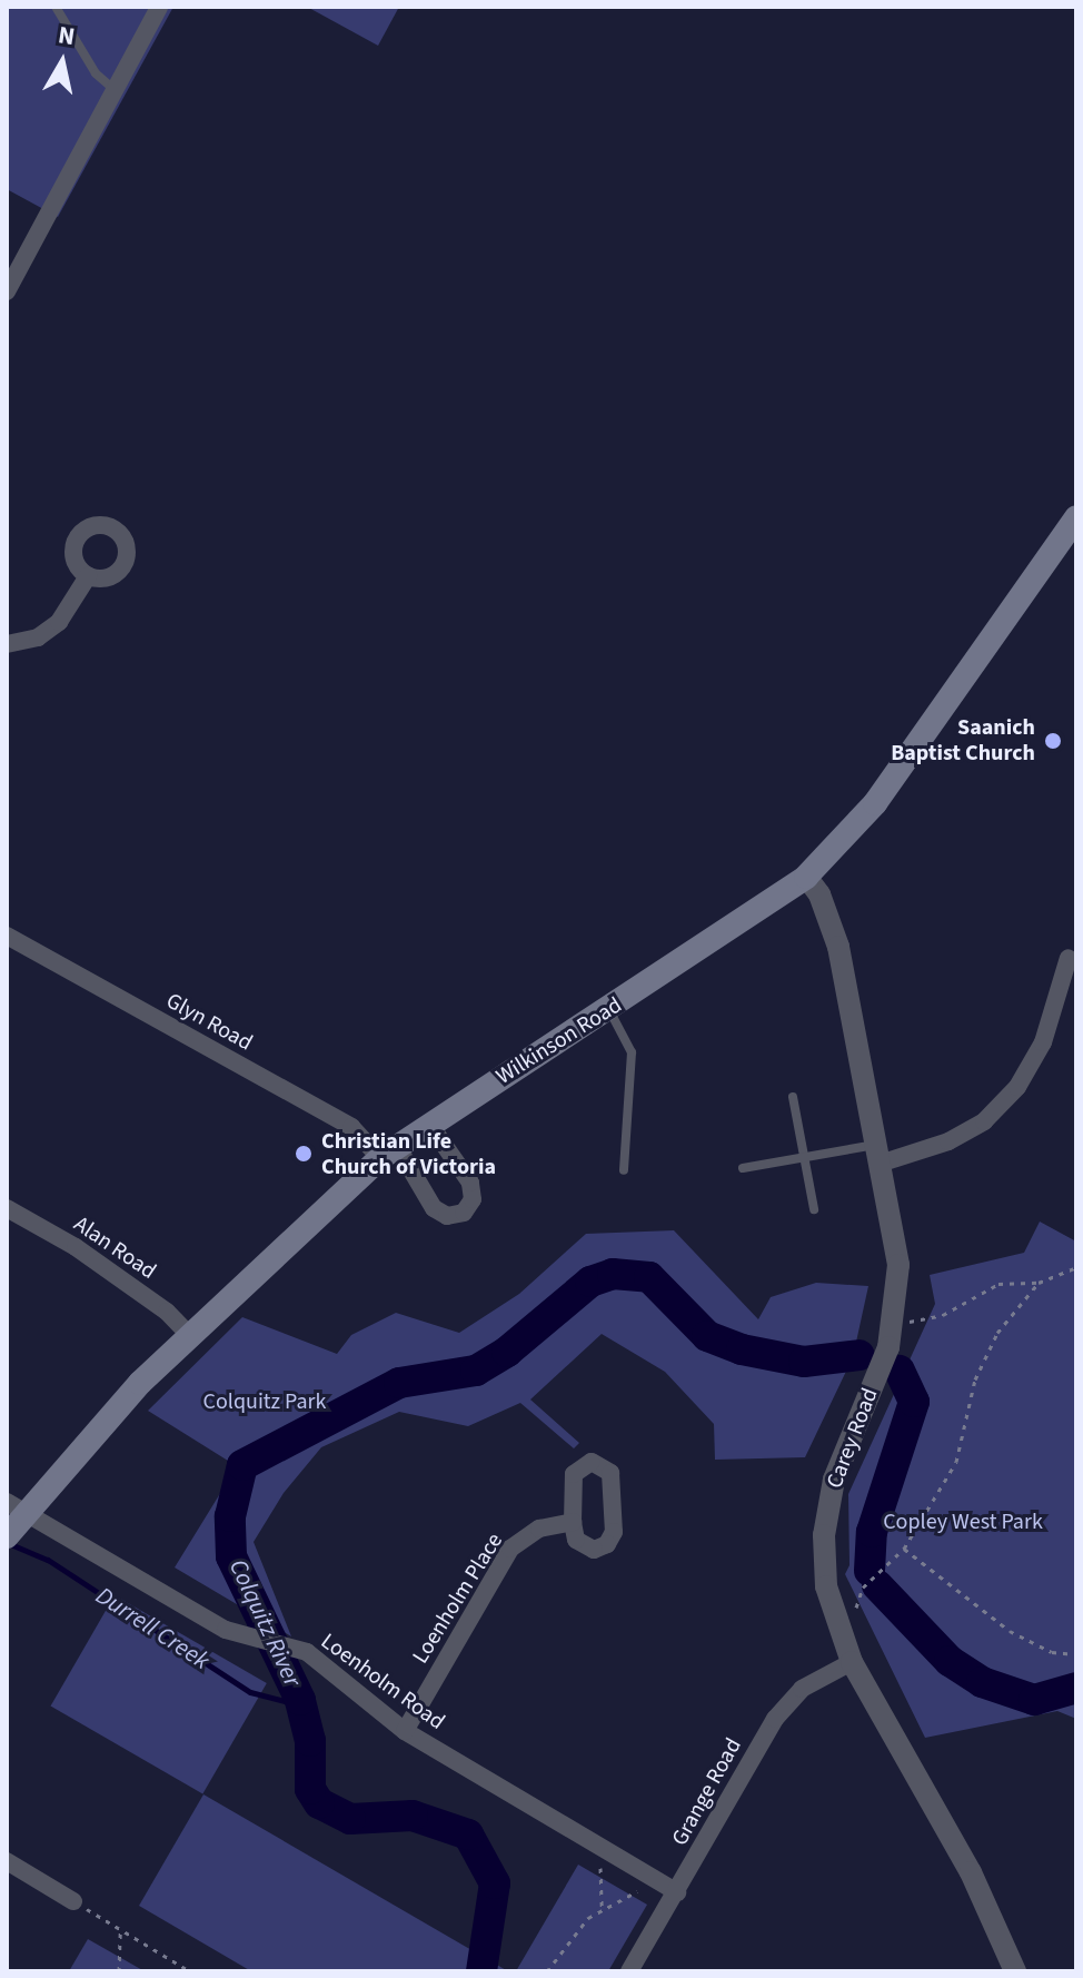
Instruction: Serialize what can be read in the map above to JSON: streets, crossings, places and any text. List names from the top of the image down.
{
  "streets": {
    "main road": ["Wilkinson Road"],
    "street": [
      "Glyn Road",
      "Alan Road",
      "Carey Road",
      "Loenholm Place",
      "Loenholm Road",
      "Grange Road"
    ]
  },
  "crossings": [
    ["Glyn Road", "Wilkinson Road"],
    ["Wilkinson Road", "Alan Road"],
    ["Wilkinson Road", "Carey Road"],
    ["Wilkinson Road", "Loenholm Road"],
    ["Carey Road", "Grange Road"],
    ["Loenholm Place", "Loenholm Road"],
    ["Loenholm Road", "Grange Road"]
  ],
  "water": ["Colquitz River", "Durrell Creek"],
  "parks": ["Colquitz Park", "Copley West Park"],
  "places": ["Saanich Baptist Church", "Christian Life Church of Victoria"],
  "north": "top"
}
